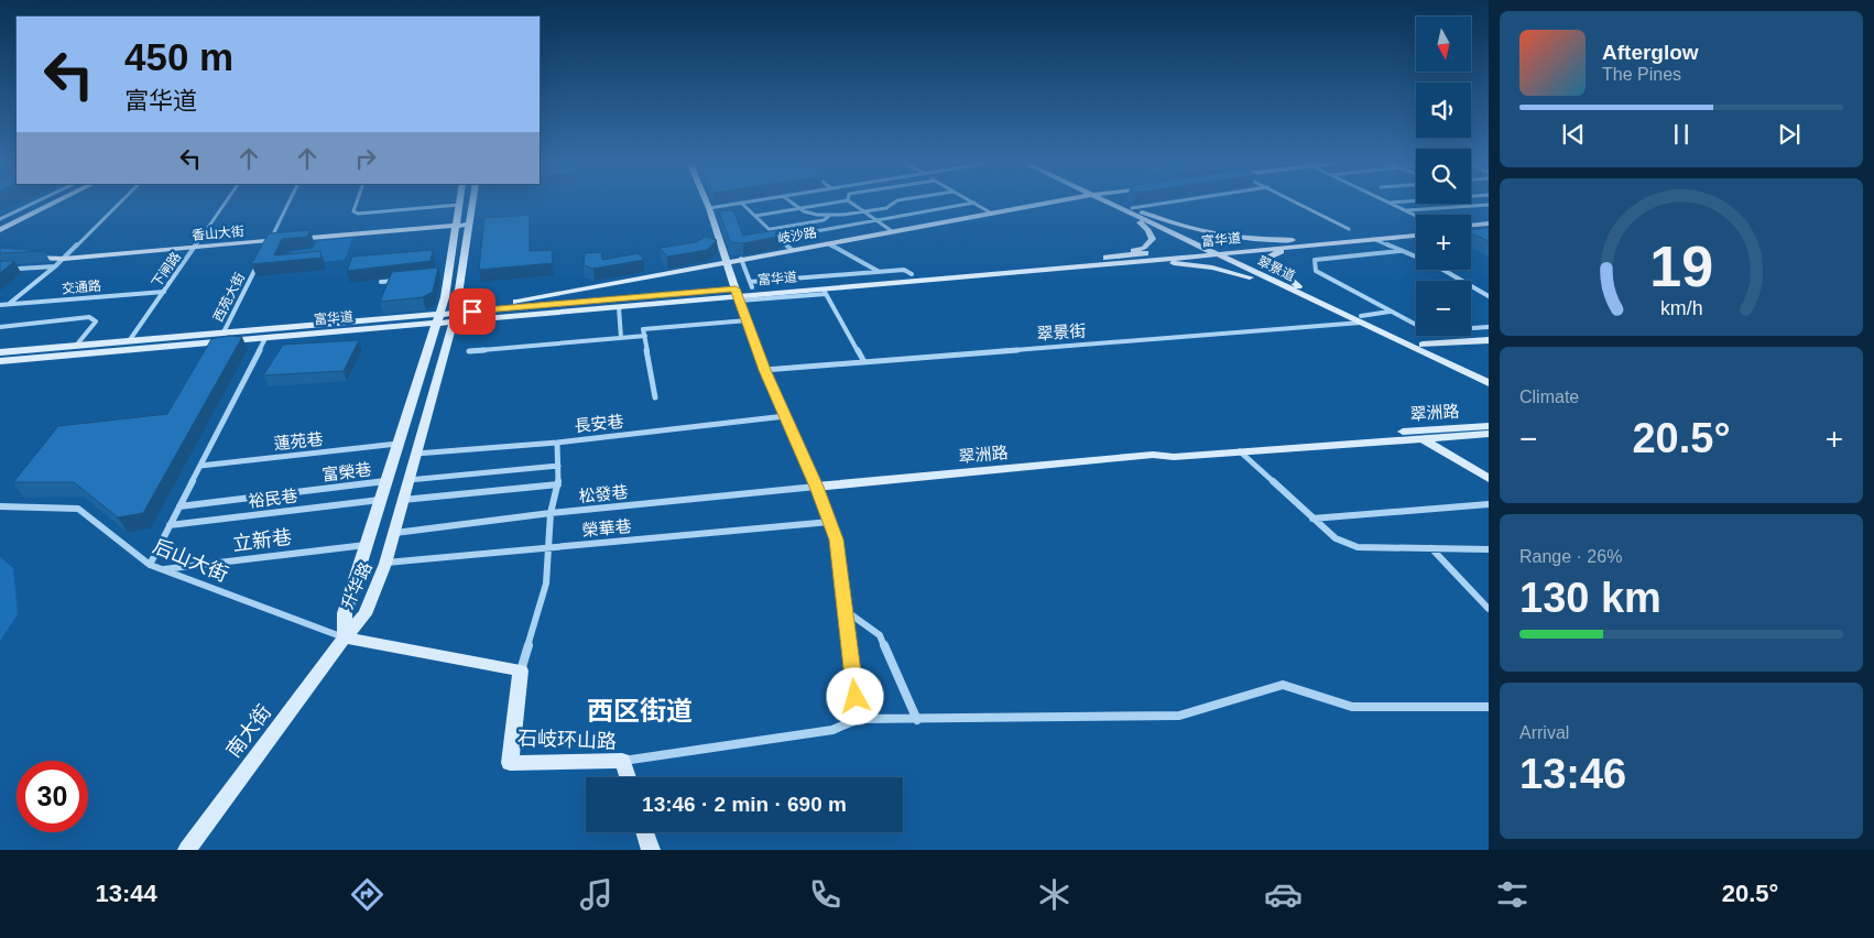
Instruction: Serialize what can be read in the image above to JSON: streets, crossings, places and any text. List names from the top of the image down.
{
  "streets": {
    "main road": [
      "香山大街",
      "岐沙路",
      "富华道",
      "翠景道",
      "翠洲路",
      "升华路",
      "南大街",
      "石岐环山路"
    ],
    "street": [
      "下闸路",
      "交通路",
      "西苑大街",
      "翠景街",
      "長安巷",
      "蓮苑巷",
      "富榮巷",
      "松發巷",
      "裕民巷",
      "榮華巷",
      "立新巷",
      "后山大街"
    ]
  },
  "crossings": [
    ["香山大街", "下闸路"],
    ["香山大街", "升华路"],
    ["岐沙路", "富华道"],
    ["岐沙路", "升华路"],
    ["富华道", "翠景道"],
    ["富华道", "下闸路"],
    ["富华道", "西苑大街"],
    ["富华道", "升华路"],
    ["翠景道", "翠景街"],
    ["下闸路", "交通路"],
    ["翠洲路", "松發巷"],
    ["長安巷", "升华路"],
    ["蓮苑巷", "升华路"],
    ["富榮巷", "升华路"],
    ["松發巷", "升华路"],
    ["裕民巷", "升华路"],
    ["榮華巷", "升华路"],
    ["立新巷", "后山大街"],
    ["立新巷", "升华路"],
    ["后山大街", "升华路"],
    ["后山大街", "南大街"],
    ["升华路", "南大街"]
  ],
  "districts": ["西区街道"],
  "north": "bottom",
  "page": {
    "map_buttons": ["+", "−"],
    "turn": ["450 m", "富华道"],
    "song": ["Afterglow", "The Pines"],
    "tile": [
      "Climate",
      ["Range · 26%", "130 km"],
      ["Arrival", "13:46"]
    ],
    "heat": ["−", "20.5°", "+"],
    "limit": "30",
    "trip": "13:46 · 2 min · 690 m",
    "tabs": ["13:44", "20.5°"],
    "gauge": ["19", "km/h"]
  }
}
